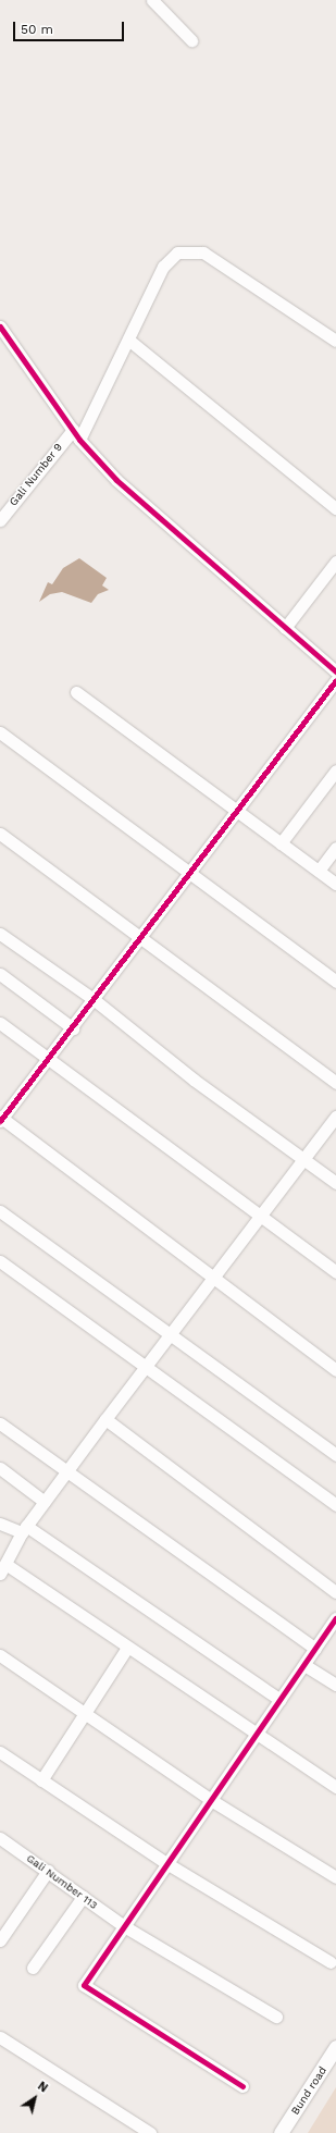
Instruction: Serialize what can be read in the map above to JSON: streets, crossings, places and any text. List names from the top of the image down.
{
  "streets": {
    "street": ["Gali Number 9", "Gali Number 113", "Bund road"]
  },
  "scale_bar": "50 m",
  "north": "top right"
}
